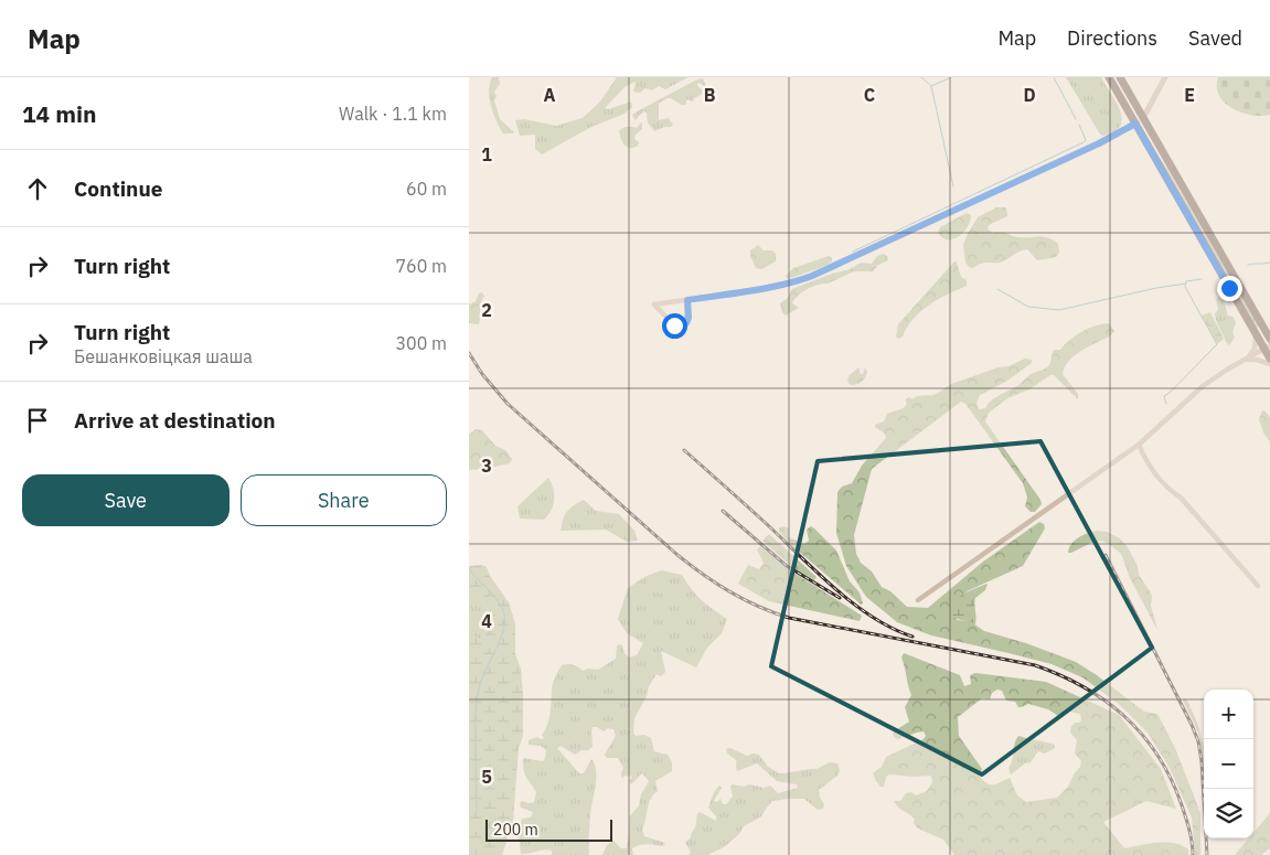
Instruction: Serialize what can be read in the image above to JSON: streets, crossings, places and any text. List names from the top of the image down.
{
  "scale_bar": "200 m",
  "page": {
    "header": "Map",
    "nav": ["Map", "Directions", "Saved"],
    "heading": ["14 min", "Walk · 1.1 km"],
    "list": [
      ["Continue", "60 m"],
      ["Turn right", "760 m"],
      ["Turn right", "Бешанковіцкая шаша", "300 m"],
      "Arrive at destination"
    ],
    "buttons": ["Save", "Share"],
    "map_buttons": ["+", "−"],
    "scale": "200 m"
  },
  "grid": {
    "columns": [
      "A",
      "B",
      "C",
      "D",
      "E"
    ],
    "rows": [
      "1",
      "2",
      "3",
      "4",
      "5"
    ]
  }
}
